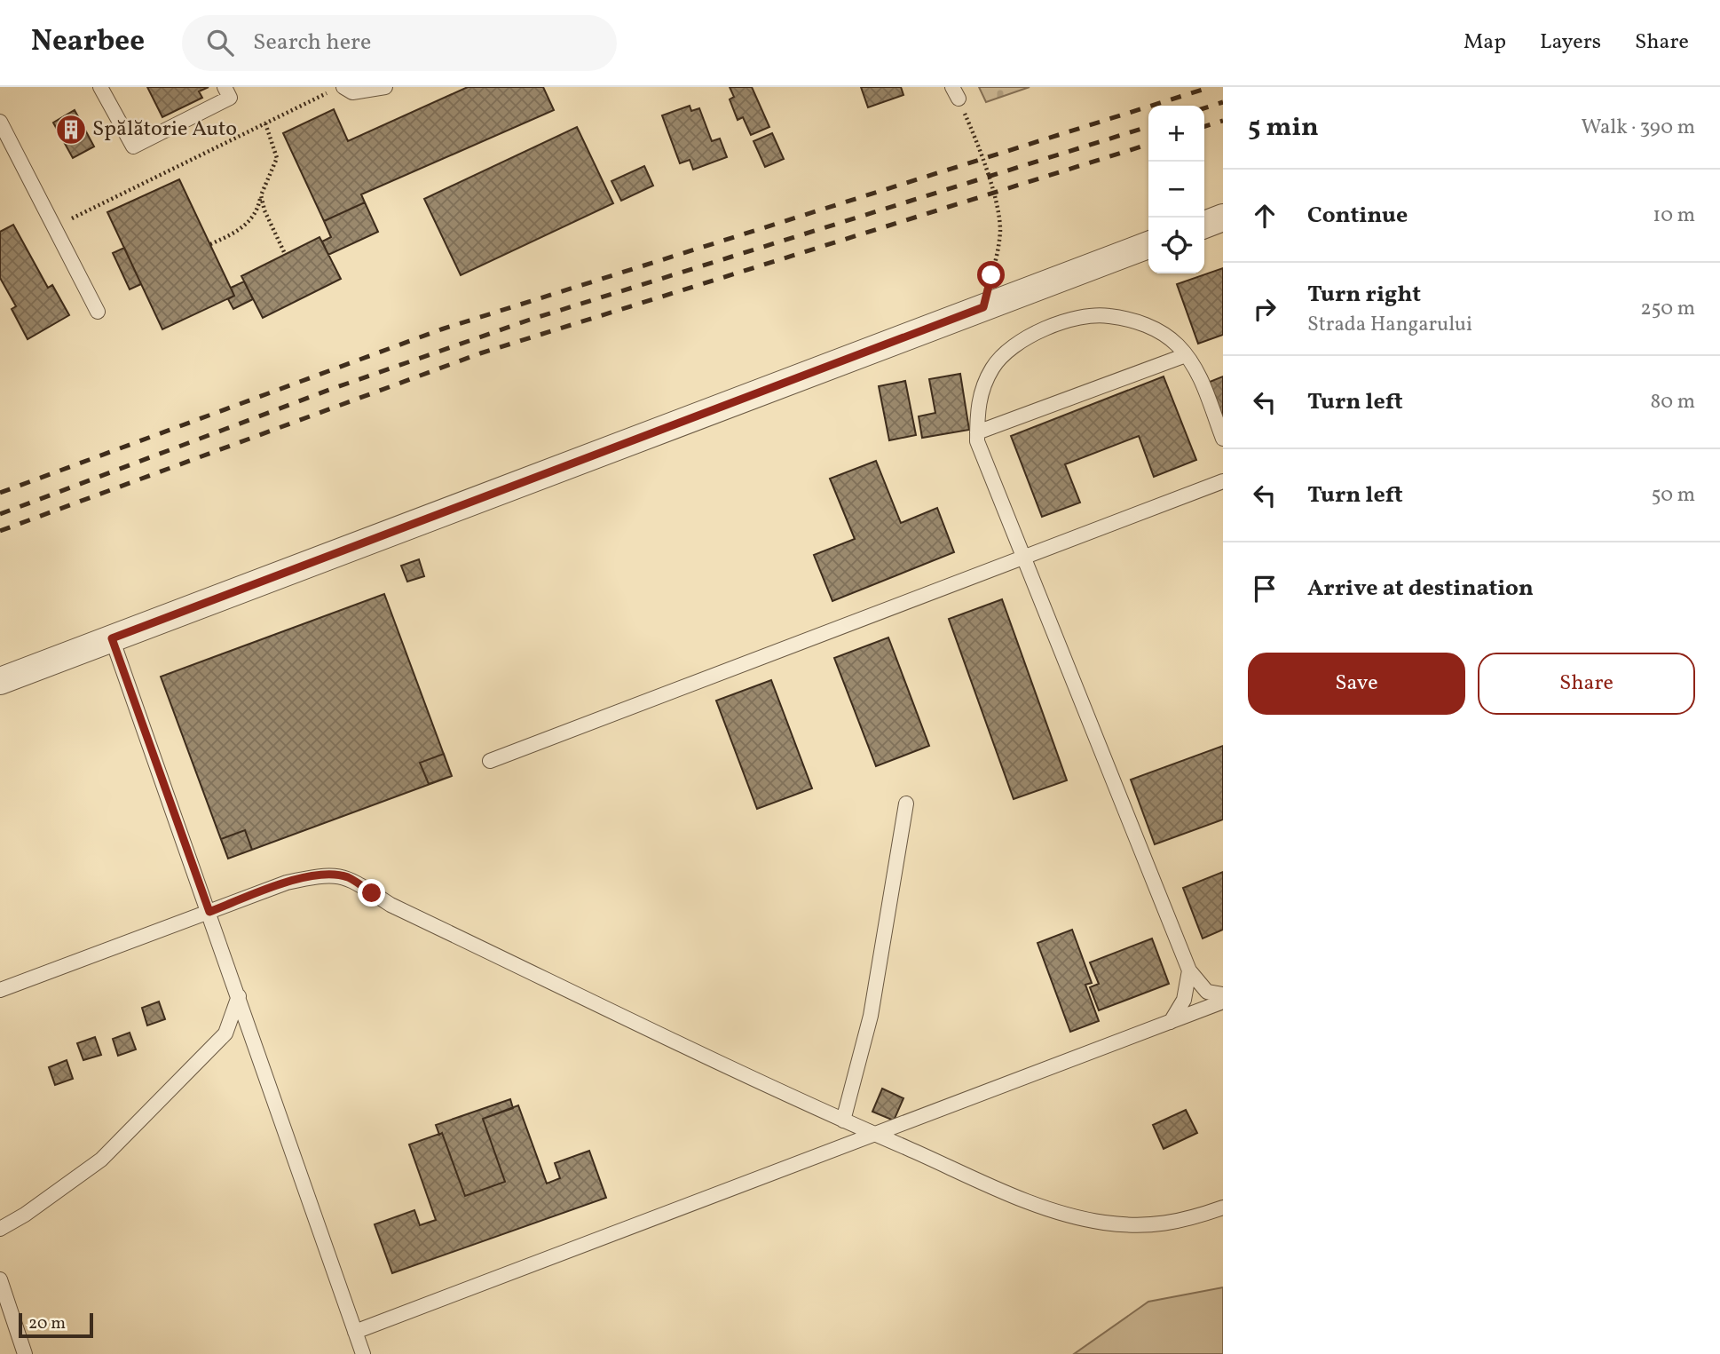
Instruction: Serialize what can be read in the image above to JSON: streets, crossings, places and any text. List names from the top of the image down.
{
  "places": {
    "building": ["Spălătorie Auto"]
  },
  "scale_bar": "20 m",
  "page": {
    "header": "Nearbee",
    "search": "Search here",
    "nav": ["Map", "Layers", "Share"],
    "heading": ["5 min", "Walk · 390 m"],
    "map_buttons": ["+", "−"],
    "list": [
      ["Continue", "10 m"],
      ["Turn right", "Strada Hangarului", "250 m"],
      ["Turn left", "80 m"],
      ["Turn left", "50 m"],
      "Arrive at destination"
    ],
    "buttons": ["Save", "Share"],
    "scale": "20 m"
  }
}
